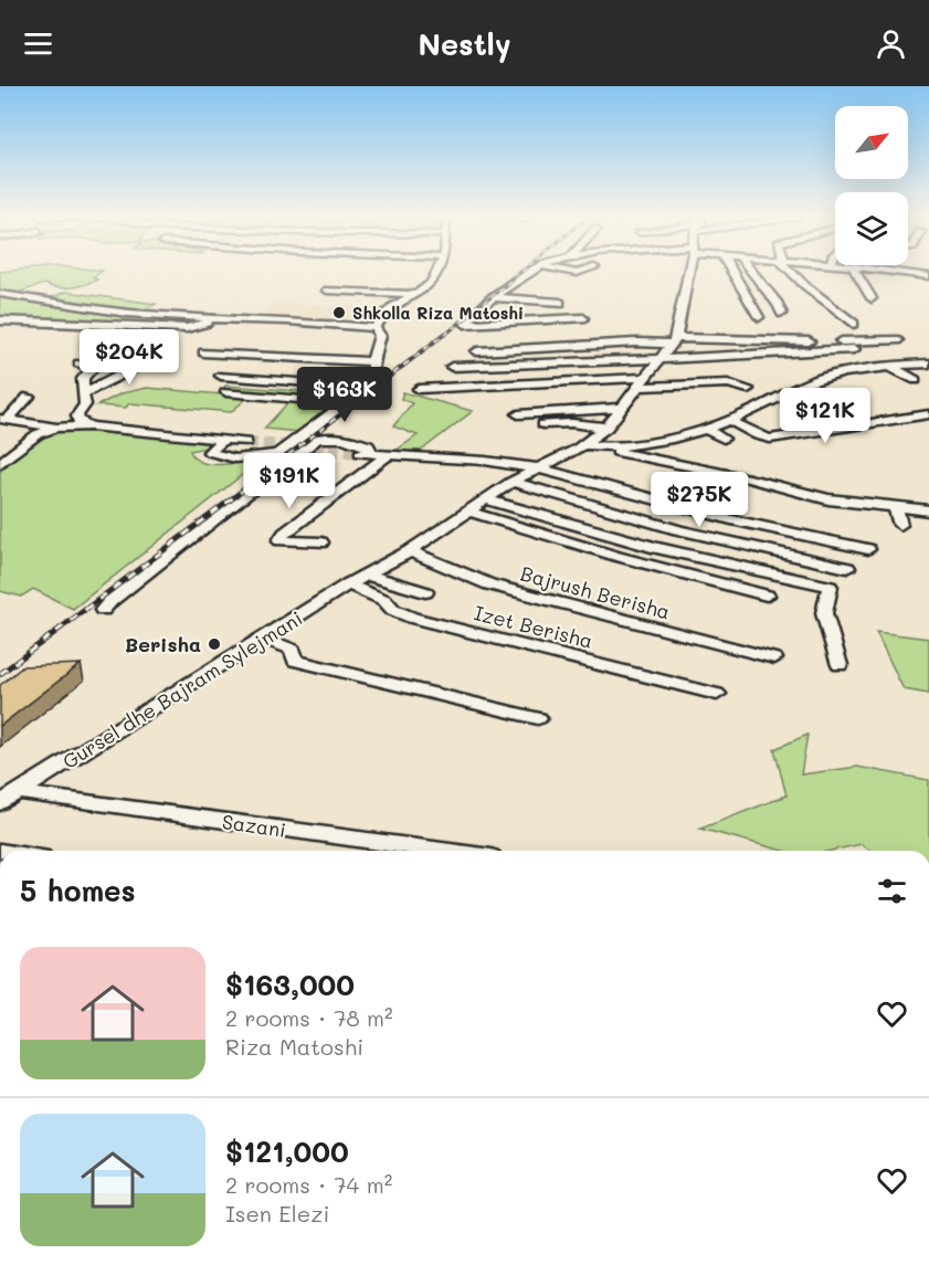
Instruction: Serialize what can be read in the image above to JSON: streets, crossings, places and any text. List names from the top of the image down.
{
  "streets": {
    "street": [
      "Bajrush Berisha",
      "Izet Berisha",
      "Gursel dhe Bajram Sylejmani",
      "Sazani"
    ]
  },
  "crossings": [
    ["Bajrush Berisha", "Gursel dhe Bajram Sylejmani"],
    ["Izet Berisha", "Gursel dhe Bajram Sylejmani"],
    ["Gursel dhe Bajram Sylejmani", "Sazani"]
  ],
  "places": ["Shkolla Riza Matoshi", "Berisha"],
  "north": "top right",
  "page": {
    "header": "Nestly",
    "price": [
      "$204K",
      "$163K",
      "$121K",
      "$191K",
      "$275K"
    ],
    "heading": "5 homes",
    "list": [
      {
        "name": "$163,000",
        "note": "2 rooms · 78 m² · Riza Matoshi"
      },
      {
        "name": "$121,000",
        "note": "2 rooms · 74 m² · Isen Elezi"
      }
    ]
  }
}
